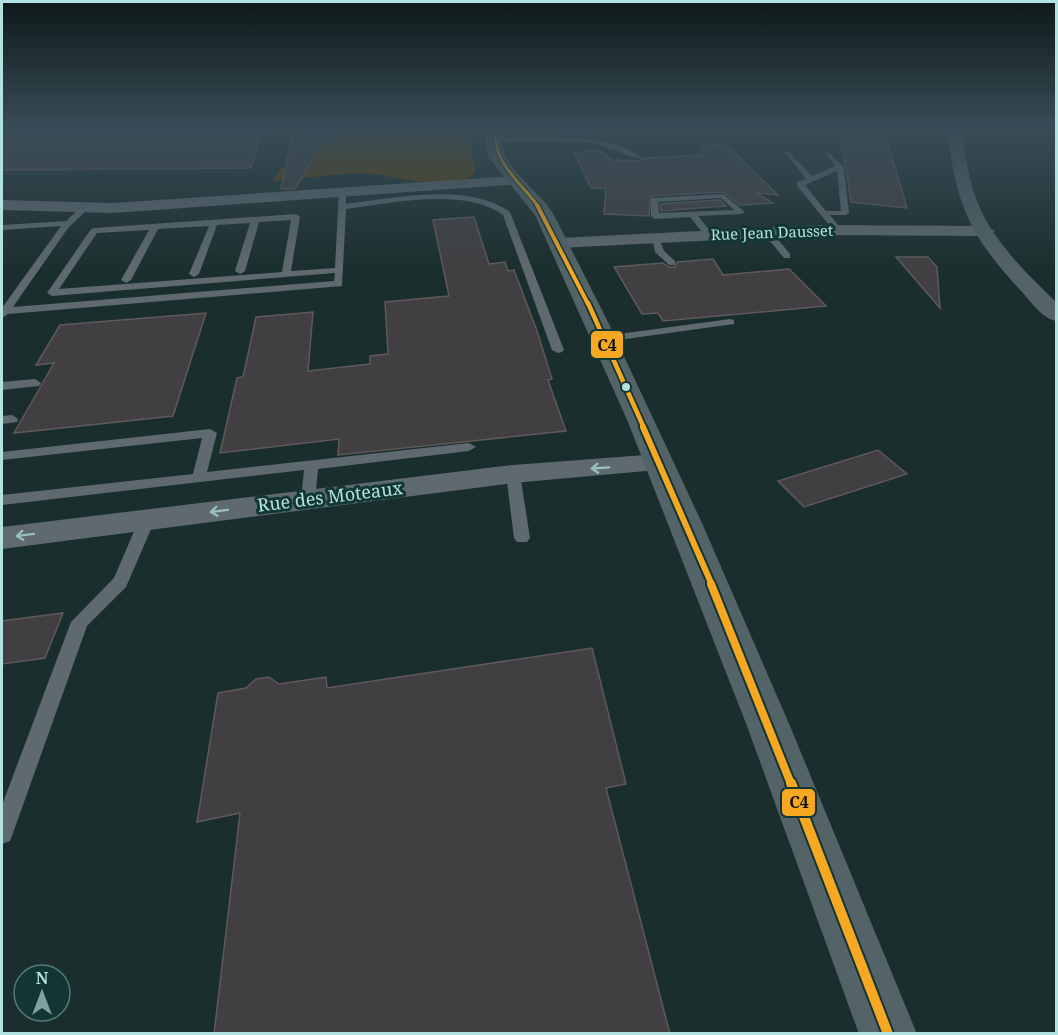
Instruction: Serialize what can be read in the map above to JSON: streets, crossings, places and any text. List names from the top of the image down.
{
  "streets": {
    "street": ["Rue Jean Dausset", "Rue des Moteaux"]
  },
  "one_way": ["Rue des Moteaux"],
  "lines": ["transit line C4"],
  "north": "top"
}
